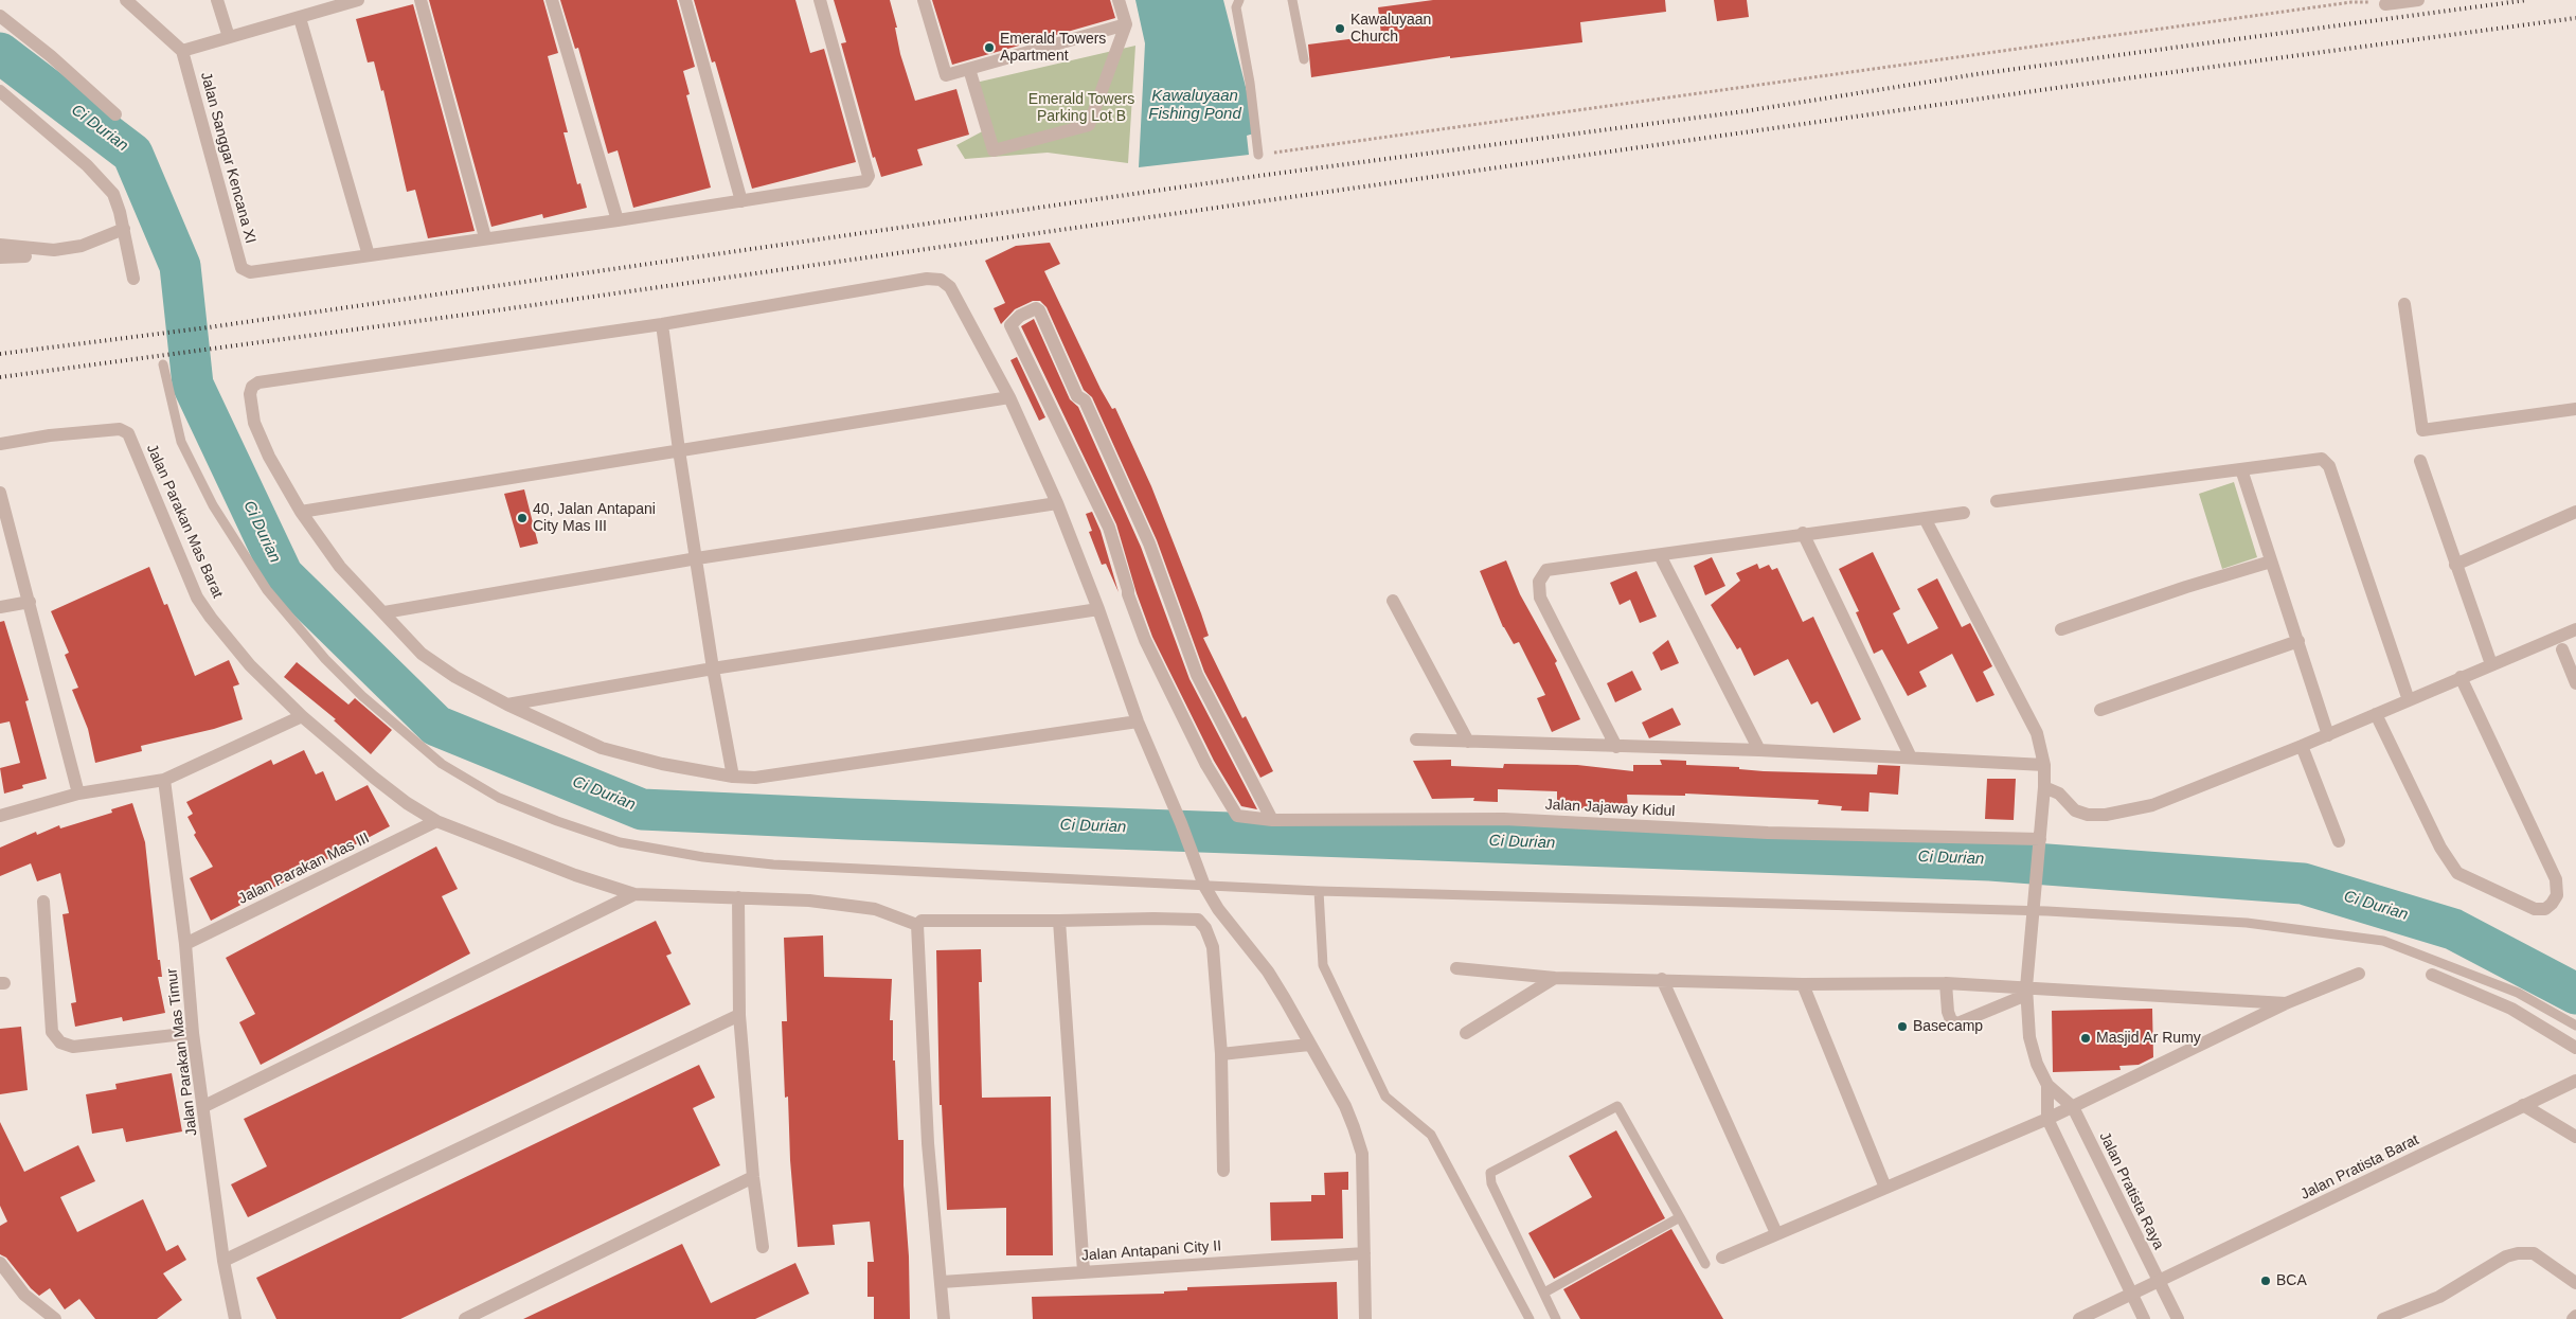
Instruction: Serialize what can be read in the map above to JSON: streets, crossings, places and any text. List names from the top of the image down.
{
  "streets": {
    "street": [
      "Jalan Sanggar Kencana XI",
      "Jalan Parakan Mas Barat",
      "Jalan Jajaway Kidul",
      "Jalan Parakan Mas III",
      "Jalan Parakan Mas Timur",
      "Jalan Pratista Barat",
      "Jalan Pratista Raya",
      "Jalan Antapani City II"
    ]
  },
  "crossings": [
    ["Jalan Parakan Mas Barat", "Jalan Parakan Mas III"],
    ["Jalan Parakan Mas III", "Jalan Parakan Mas Timur"],
    ["Jalan Pratista Barat", "Jalan Pratista Raya"]
  ],
  "water": ["Kawaluyaan Fishing Pond", "Ci Durian"],
  "parks": ["Emerald Towers Parking Lot B"],
  "places": [
    "Kawaluyaan Church",
    "Emerald Towers Apartment",
    "40, Jalan Antapani City Mas III",
    "Basecamp",
    "Masjid Ar Rumy",
    "BCA"
  ]
}
